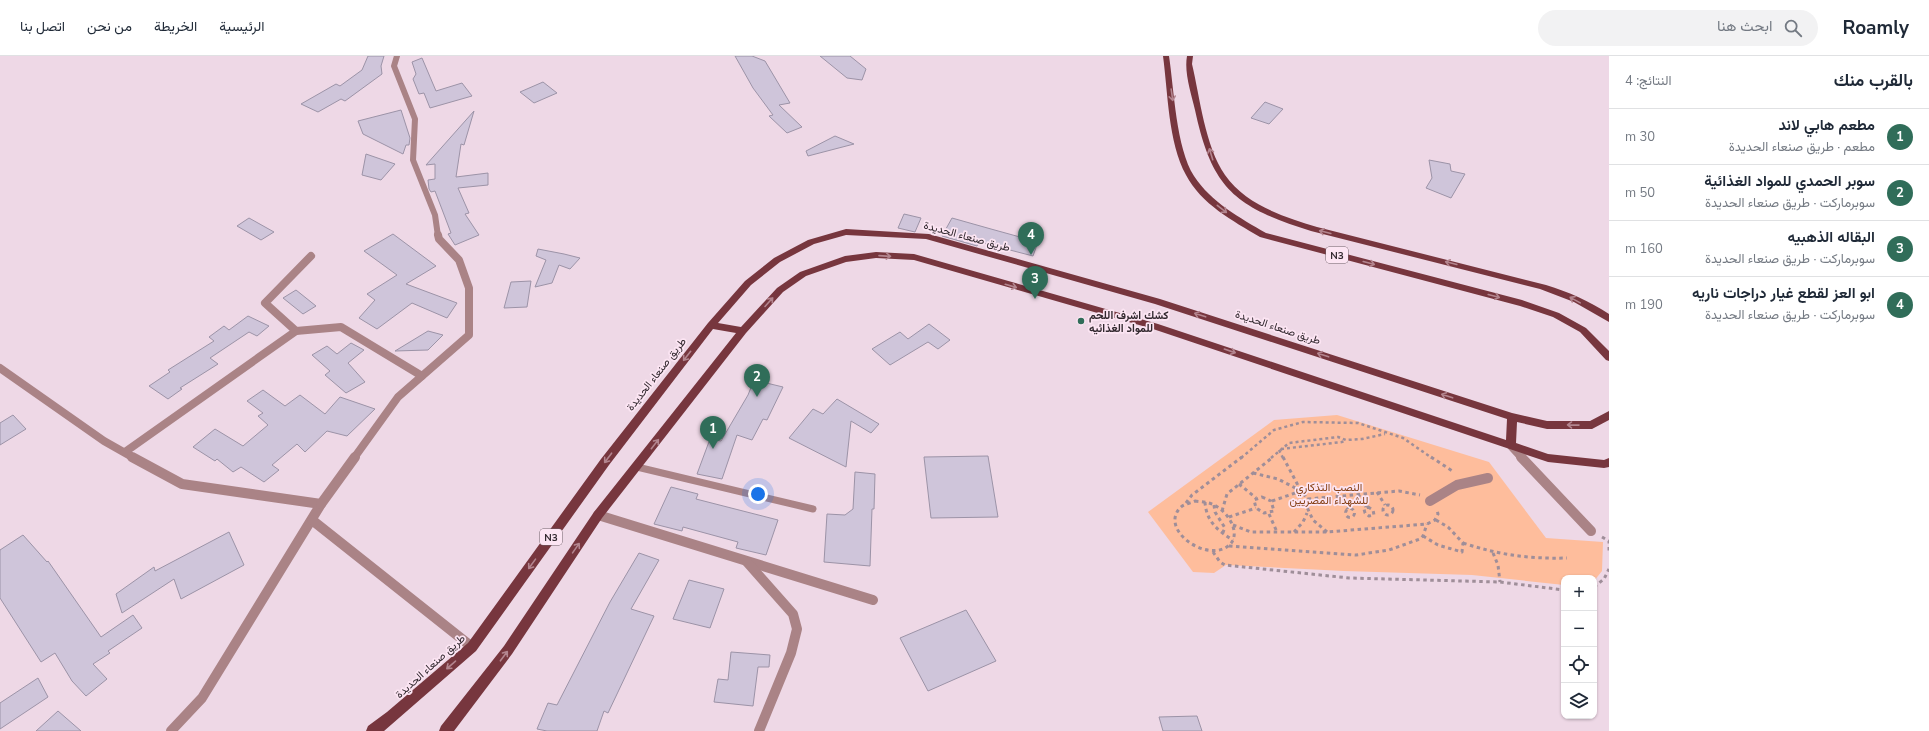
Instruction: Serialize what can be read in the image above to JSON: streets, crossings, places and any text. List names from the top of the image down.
{
  "streets": {
    "main road": ["طريق صنعاء الحديدة", "N3"]
  },
  "one_way": ["طريق صنعاء الحديدة"],
  "parks": ["النصب التذكاري للشهداء المصريين"],
  "places": ["كشك اشرف اللحم للمواد الغذائيه"],
  "page": {
    "header": "Roamly",
    "search": "ابحث هنا",
    "nav": [
      "الرئيسية",
      "الخريطة",
      "من نحن",
      "اتصل بنا"
    ],
    "heading": ["بالقرب منك", "النتائج: 4"],
    "list": [
      {
        "mark": "1",
        "name": "مطعم هابي لاند",
        "note": "مطعم · طريق صنعاء الحديدة",
        "value": "30 m"
      },
      {
        "mark": "2",
        "name": "سوبر الحمدي للمواد الغذائية",
        "note": "سوبرماركت · طريق صنعاء الحديدة",
        "value": "50 m"
      },
      {
        "mark": "3",
        "name": "البقاله الذهبيه",
        "note": "سوبرماركت · طريق صنعاء الحديدة",
        "value": "160 m"
      },
      {
        "mark": "4",
        "name": "ابو العز لقطع غيار دراجات ناريه",
        "note": "سوبرماركت · طريق صنعاء الحديدة",
        "value": "190 m"
      }
    ],
    "pins": [
      "4",
      "3",
      "2",
      "1"
    ],
    "map_buttons": ["+", "−"]
  }
}
